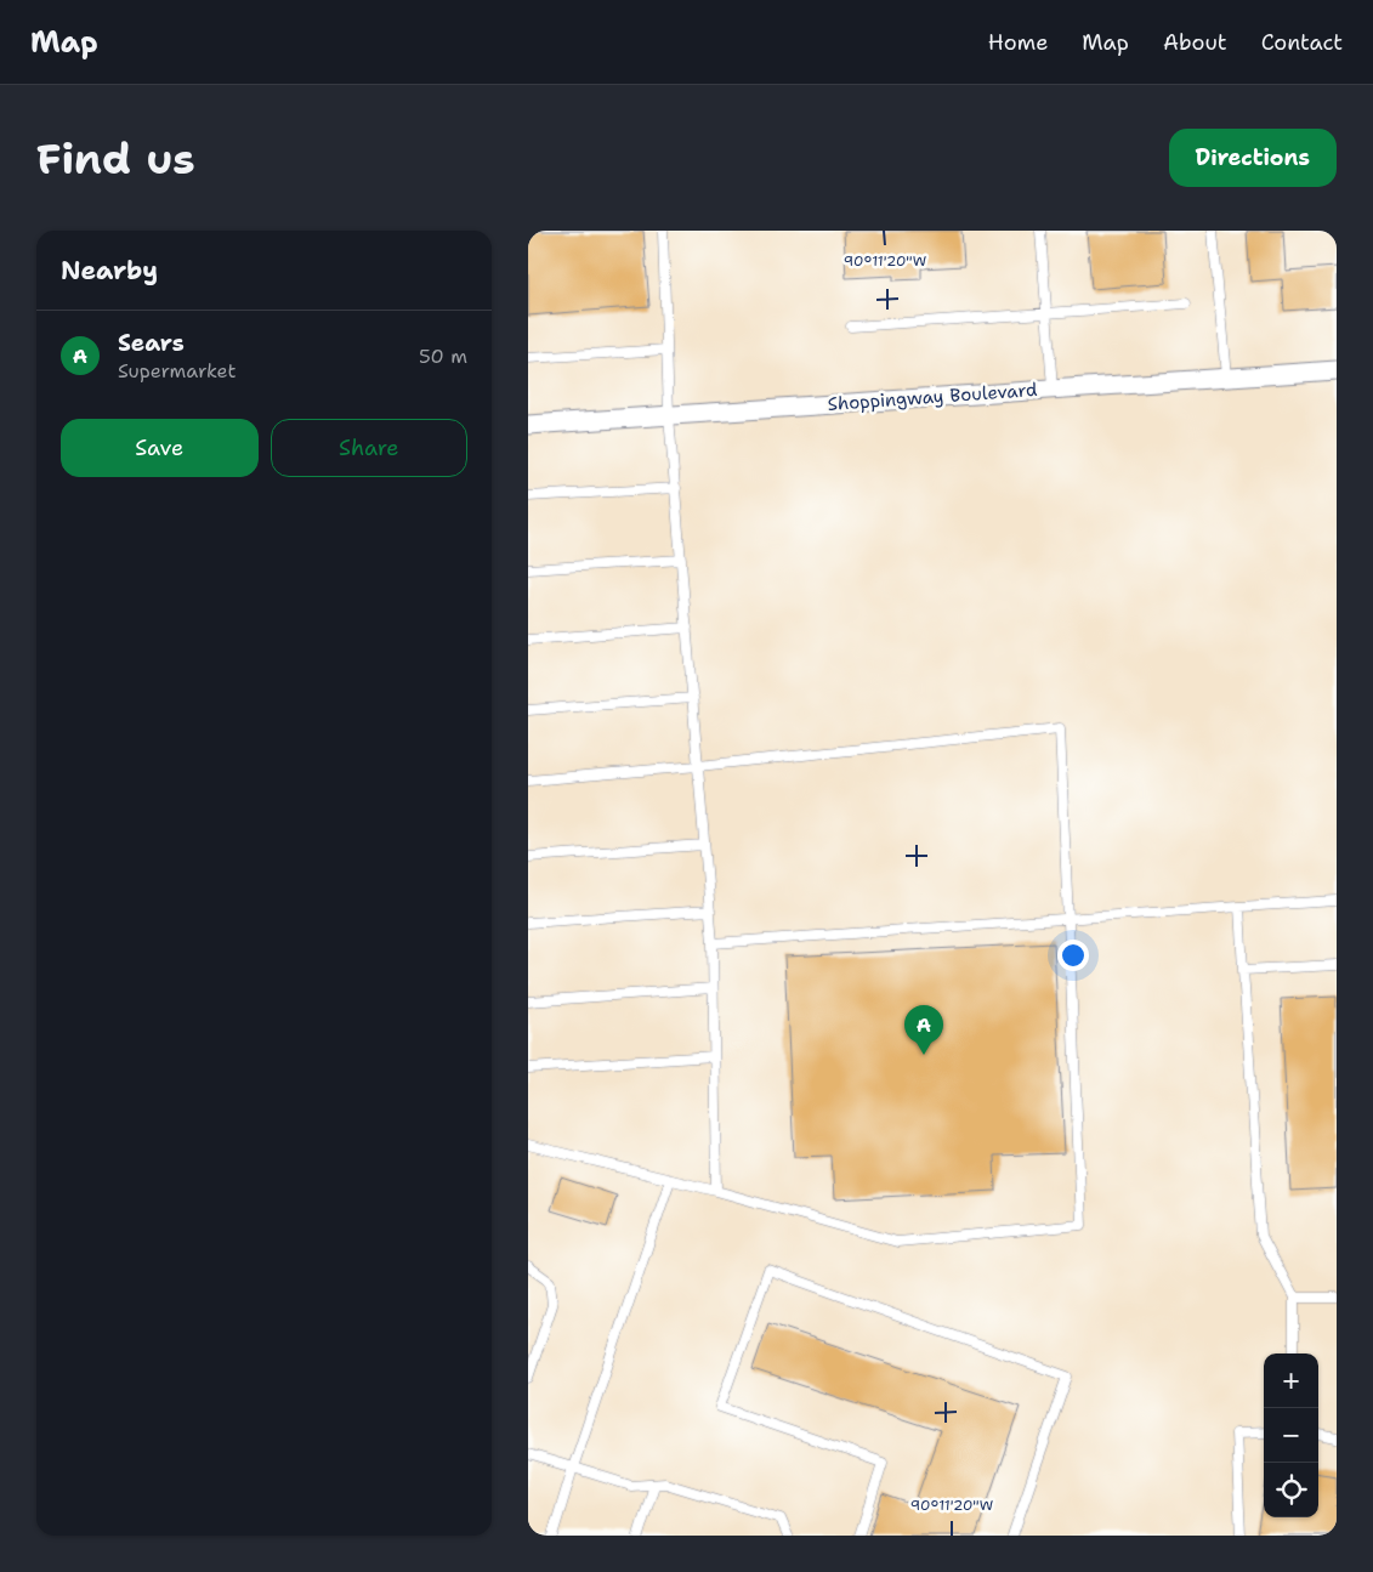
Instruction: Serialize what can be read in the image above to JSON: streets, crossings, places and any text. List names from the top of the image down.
{
  "streets": {
    "street": ["Shoppingway Boulevard"]
  },
  "page": {
    "header": "Map",
    "nav": [
      "Home",
      "Map",
      "About",
      "Contact"
    ],
    "buttons": [
      "Directions",
      ["Save", "Share"]
    ],
    "title": "Find us",
    "heading": "Nearby",
    "list": [
      {
        "mark": "A",
        "name": "Sears",
        "note": "Supermarket",
        "value": "50 m"
      }
    ],
    "pins": "A",
    "map_buttons": ["+", "−"]
  },
  "coordinates": ["90°11'20\"W"]
}
